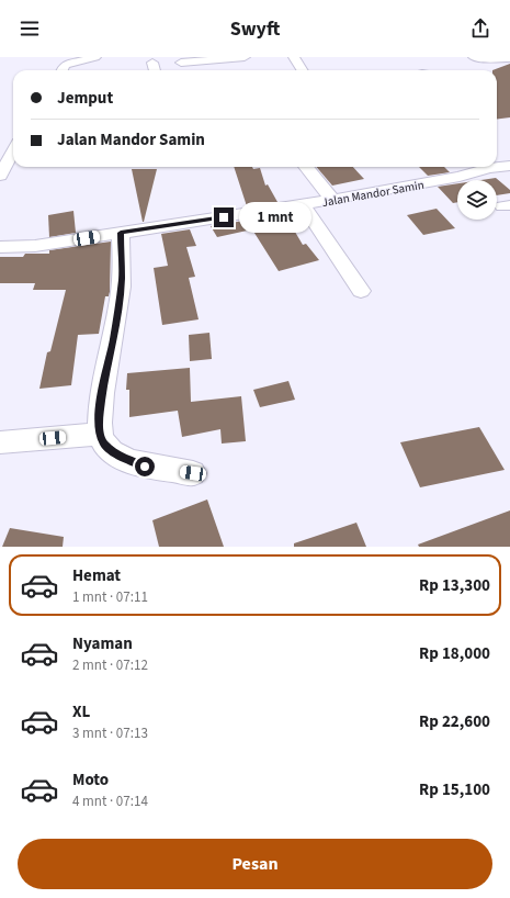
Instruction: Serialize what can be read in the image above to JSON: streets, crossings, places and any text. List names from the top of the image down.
{
  "streets": {
    "street": ["Jalan Mandor Samin"]
  },
  "page": {
    "header": "Swyft",
    "banner": ["Jemput", "Jalan Mandor Samin"],
    "bubble": "1 mnt",
    "list": [
      {
        "name": "Hemat",
        "note": "1 mnt · 07:11",
        "value": "Rp 13,300"
      },
      {
        "name": "Nyaman",
        "note": "2 mnt · 07:12",
        "value": "Rp 18,000"
      },
      {
        "name": "XL",
        "note": "3 mnt · 07:13",
        "value": "Rp 22,600"
      },
      {
        "name": "Moto",
        "note": "4 mnt · 07:14",
        "value": "Rp 15,100"
      }
    ],
    "buttons": "Pesan"
  }
}
